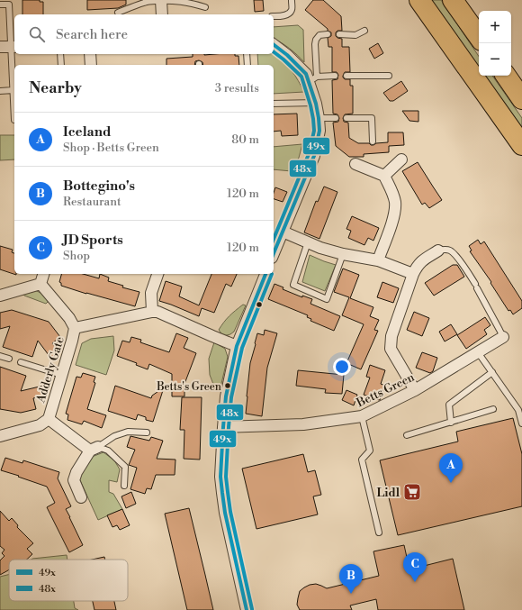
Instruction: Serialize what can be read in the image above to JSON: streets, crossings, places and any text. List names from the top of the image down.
{
  "streets": {
    "street": ["Adderly Gate", "Betts Green"]
  },
  "places": {
    "other": ["Betts's Green"],
    "supermarket": ["Lidl"]
  },
  "lines": ["transit line 49x", "transit line 48x"],
  "legend": ["49x", "48x"],
  "page": {
    "map_buttons": ["+", "−"],
    "search": "Search here",
    "heading": ["Nearby", "3 results"],
    "list": [
      {
        "mark": "A",
        "name": "Iceland",
        "note": "Shop · Betts Green",
        "value": "80 m"
      },
      {
        "mark": "B",
        "name": "Bottegino's",
        "note": "Restaurant",
        "value": "120 m"
      },
      {
        "mark": "C",
        "name": "JD Sports",
        "note": "Shop",
        "value": "120 m"
      }
    ],
    "pins": ["A", "C", "B"]
  }
}
